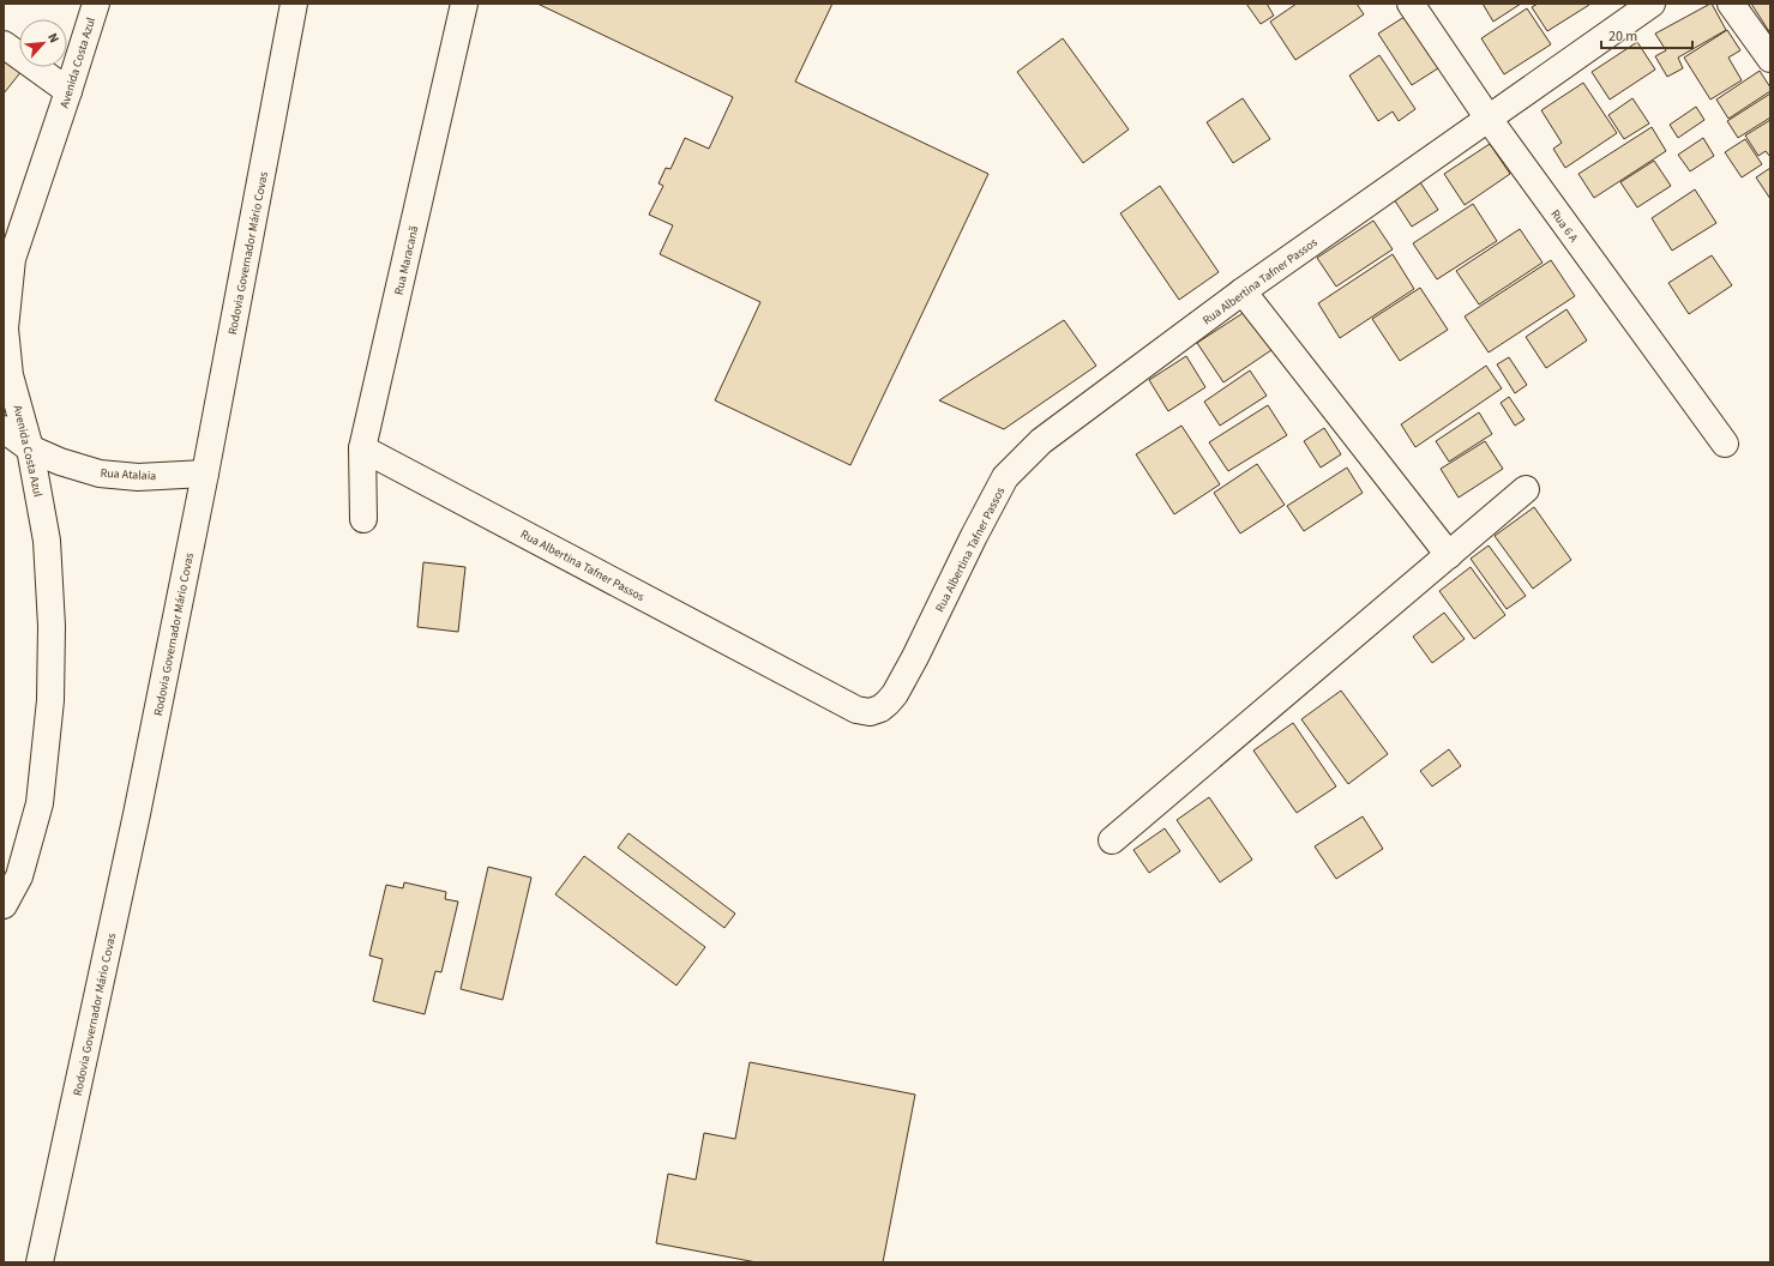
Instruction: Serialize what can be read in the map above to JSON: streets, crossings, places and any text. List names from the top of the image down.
{
  "streets": {
    "main road": [
      "Avenida Costa Azul",
      "Rua 6 A",
      "Rodovia Governador Mário Covas",
      "Rua Maracanã",
      "Rua Albertina Tafner Passos",
      "Rua Atalaia"
    ]
  },
  "crossings": [
    ["Avenida Costa Azul", "Rua Atalaia"],
    ["Rua 6 A", "Rua Albertina Tafner Passos"],
    ["Rodovia Governador Mário Covas", "Rua Atalaia"],
    ["Rua Maracanã", "Rua Albertina Tafner Passos"]
  ],
  "scale_bar": "20 m",
  "north": "top right"
}
